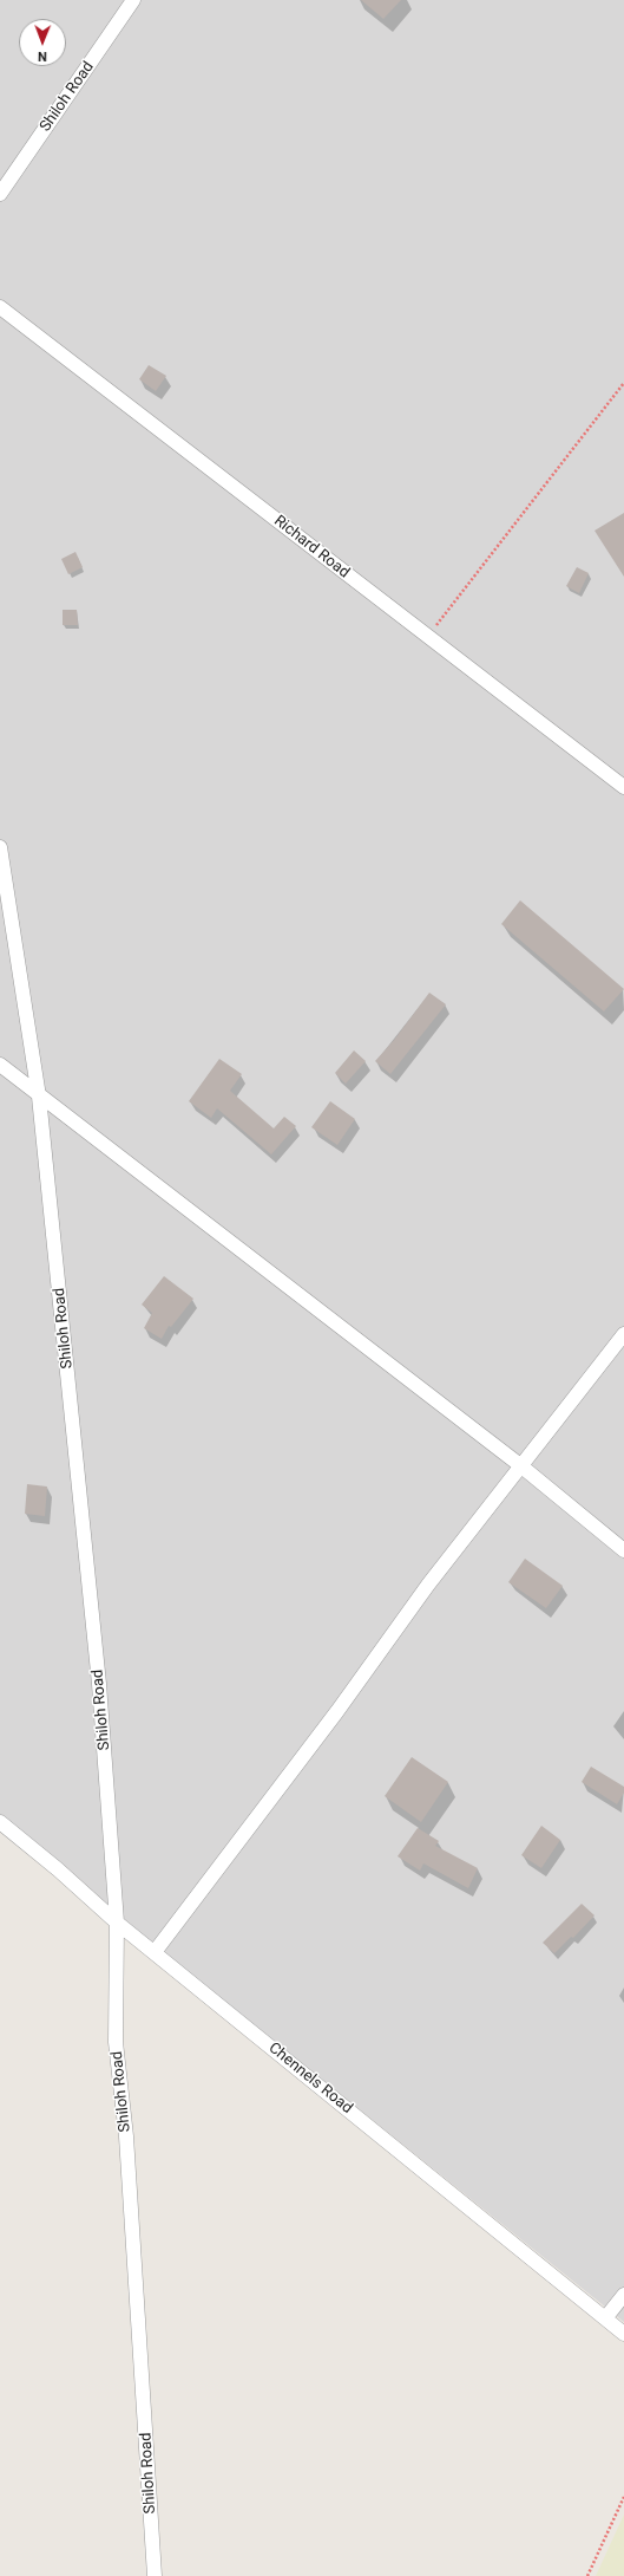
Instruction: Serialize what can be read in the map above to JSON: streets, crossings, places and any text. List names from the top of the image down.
{
  "streets": {
    "street": ["Shiloh Road", "Richard Road", "Chennels Road"]
  },
  "crossings": [
    ["Shiloh Road", "Chennels Road"]
  ],
  "north": "bottom"
}
